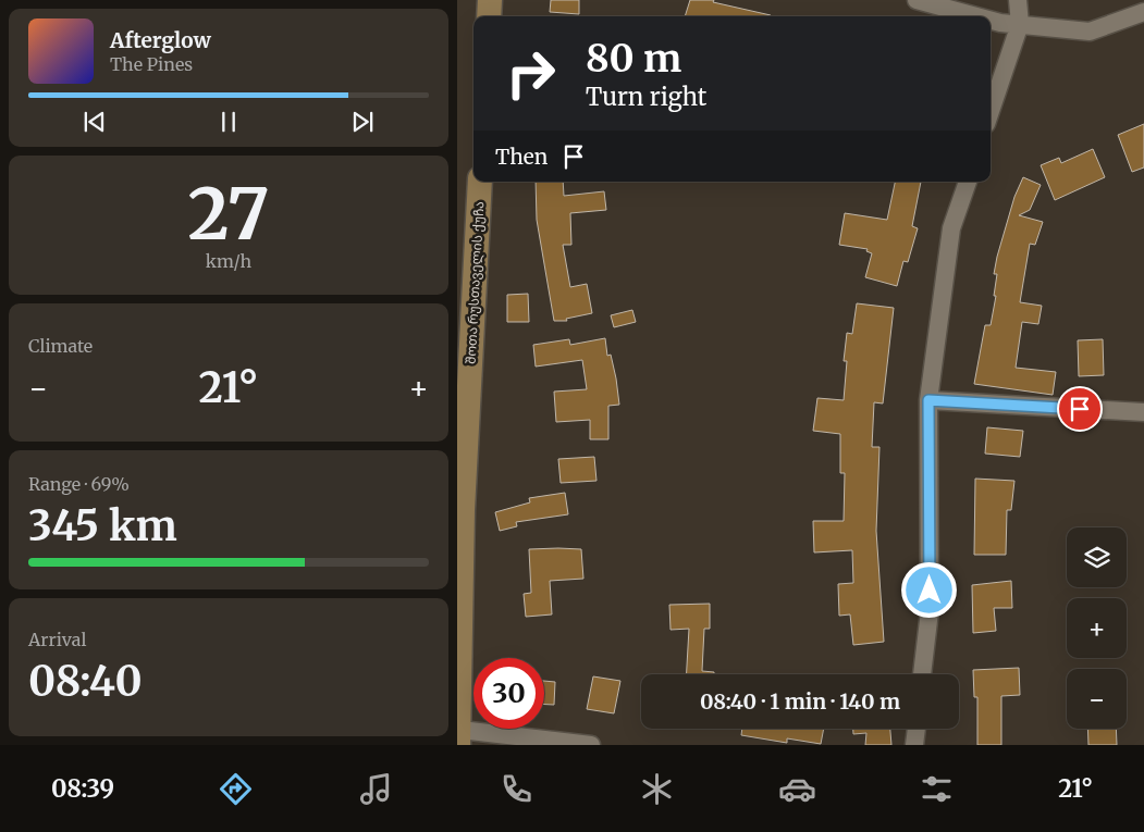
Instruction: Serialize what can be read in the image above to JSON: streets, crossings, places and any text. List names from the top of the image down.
{
  "streets": {
    "main road": ["შოთა რუსთაველის ქუჩა"]
  },
  "page": {
    "turn": ["80 m", "Turn right"],
    "song": ["Afterglow", "The Pines"],
    "then": "Then",
    "tile": [
      ["27", "km/h"],
      "Climate",
      ["Range · 69%", "345 km"],
      ["Arrival", "08:40"]
    ],
    "heat": ["−", "21°", "+"],
    "map_buttons": ["+", "−"],
    "limit": "30",
    "trip": "08:40 · 1 min · 140 m",
    "tabs": ["08:39", "21°"]
  }
}
